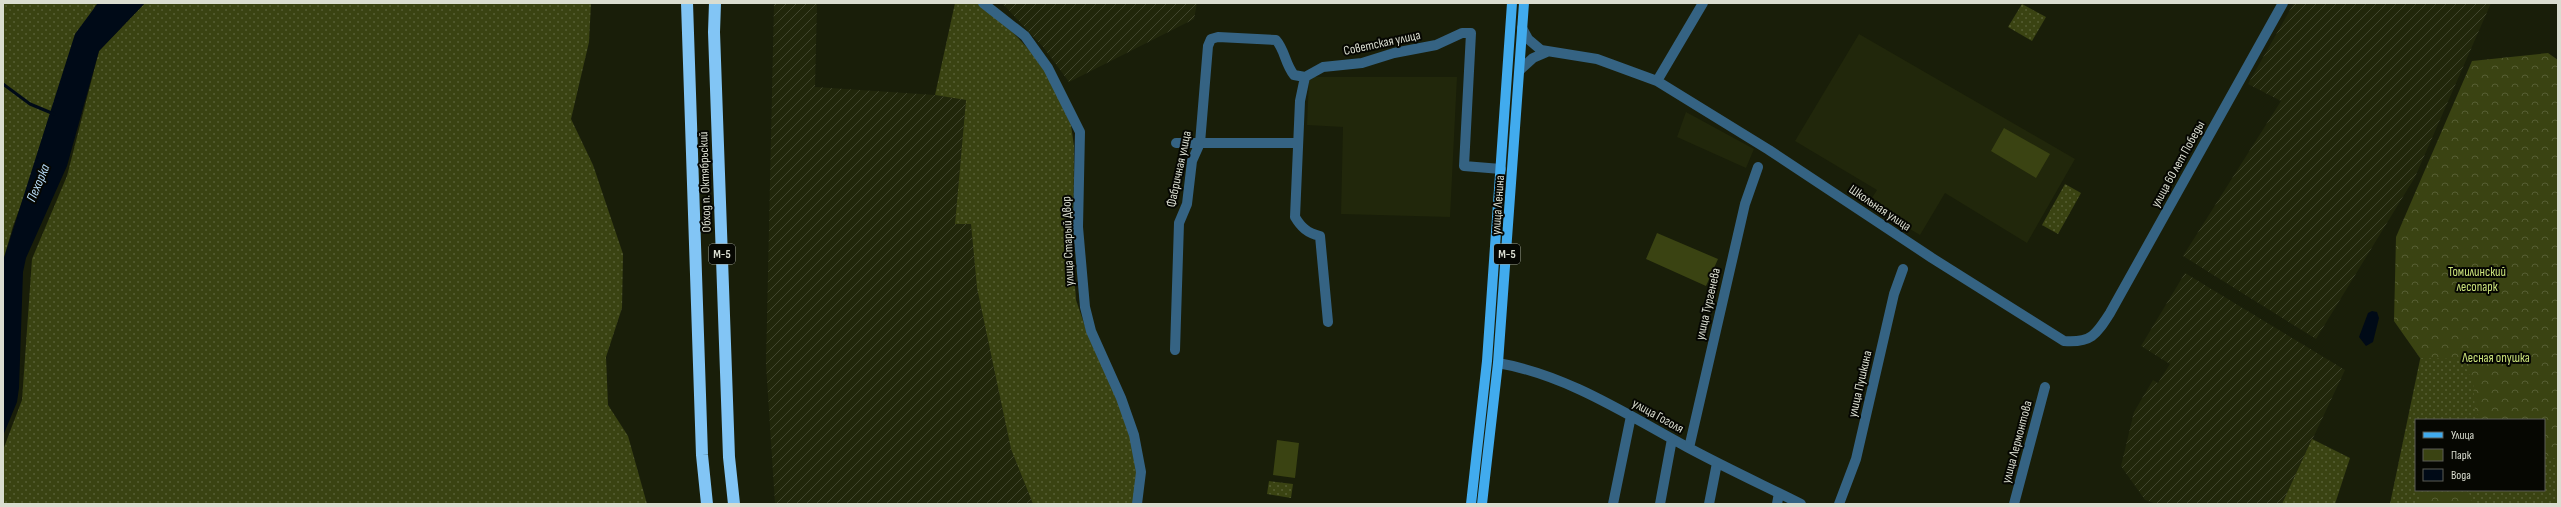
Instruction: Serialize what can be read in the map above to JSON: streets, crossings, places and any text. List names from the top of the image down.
{
  "streets": {
    "highway": ["Обход п. Октябрьский", "М-5"],
    "main road": ["улица Ленина"],
    "street": [
      "Советская улица",
      "улица 60 лет Победы",
      "Фабричная улица",
      "Школьная улица",
      "улица Старый Двор",
      "улица Тургенева",
      "улица Пушкина",
      "улица Гоголя",
      "улица Лермонтова"
    ]
  },
  "crossings": [
    ["Советская улица", "Фабричная улица"],
    ["Советская улица", "улица Ленина"],
    ["улица 60 лет Победы", "Школьная улица"],
    ["улица Ленина", "Школьная улица"],
    ["улица Ленина", "улица Гоголя"],
    ["улица Тургенева", "улица Гоголя"]
  ],
  "water": ["Пехорка"],
  "parks": ["Томилинский лесопарк", "Лесная опушка"],
  "legend": ["Улица", "Парк", "Вода"]
}
